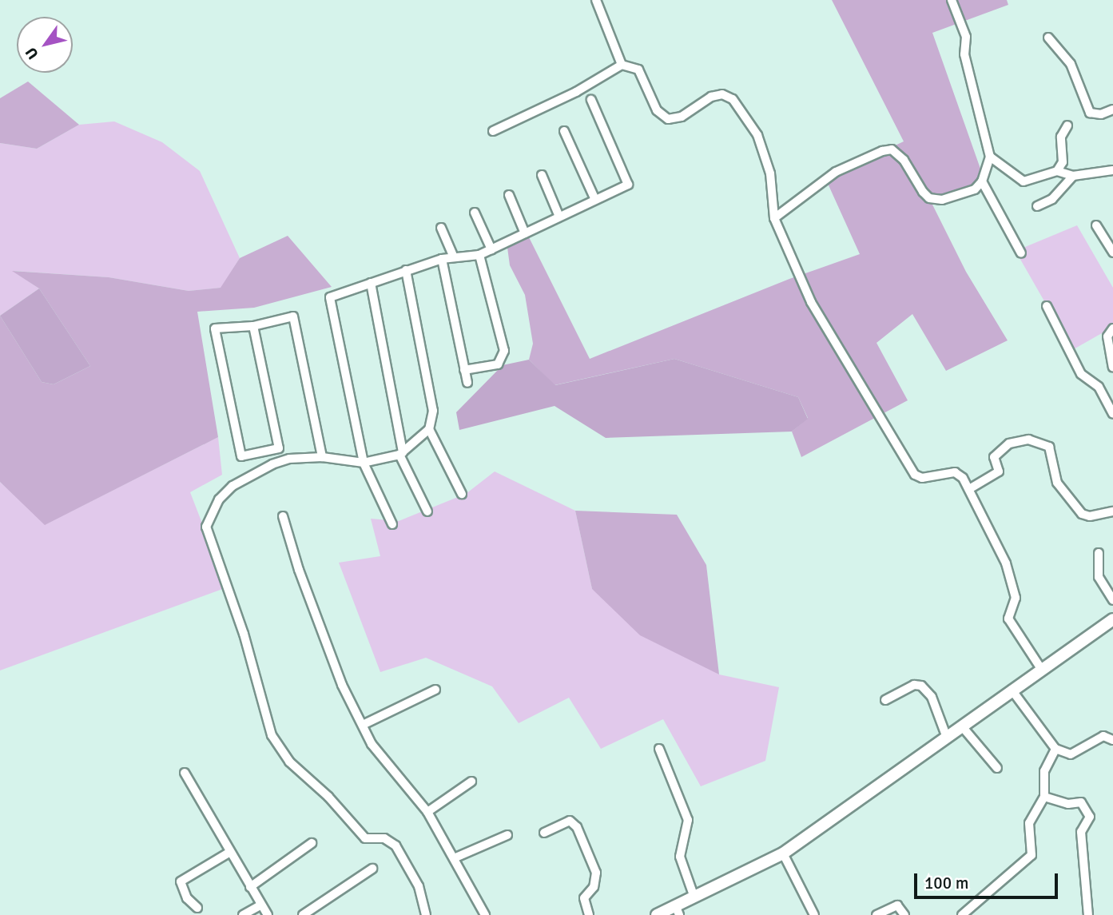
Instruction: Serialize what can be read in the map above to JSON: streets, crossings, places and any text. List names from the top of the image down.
{
  "scale_bar": "100 m",
  "north": "bottom left"
}
